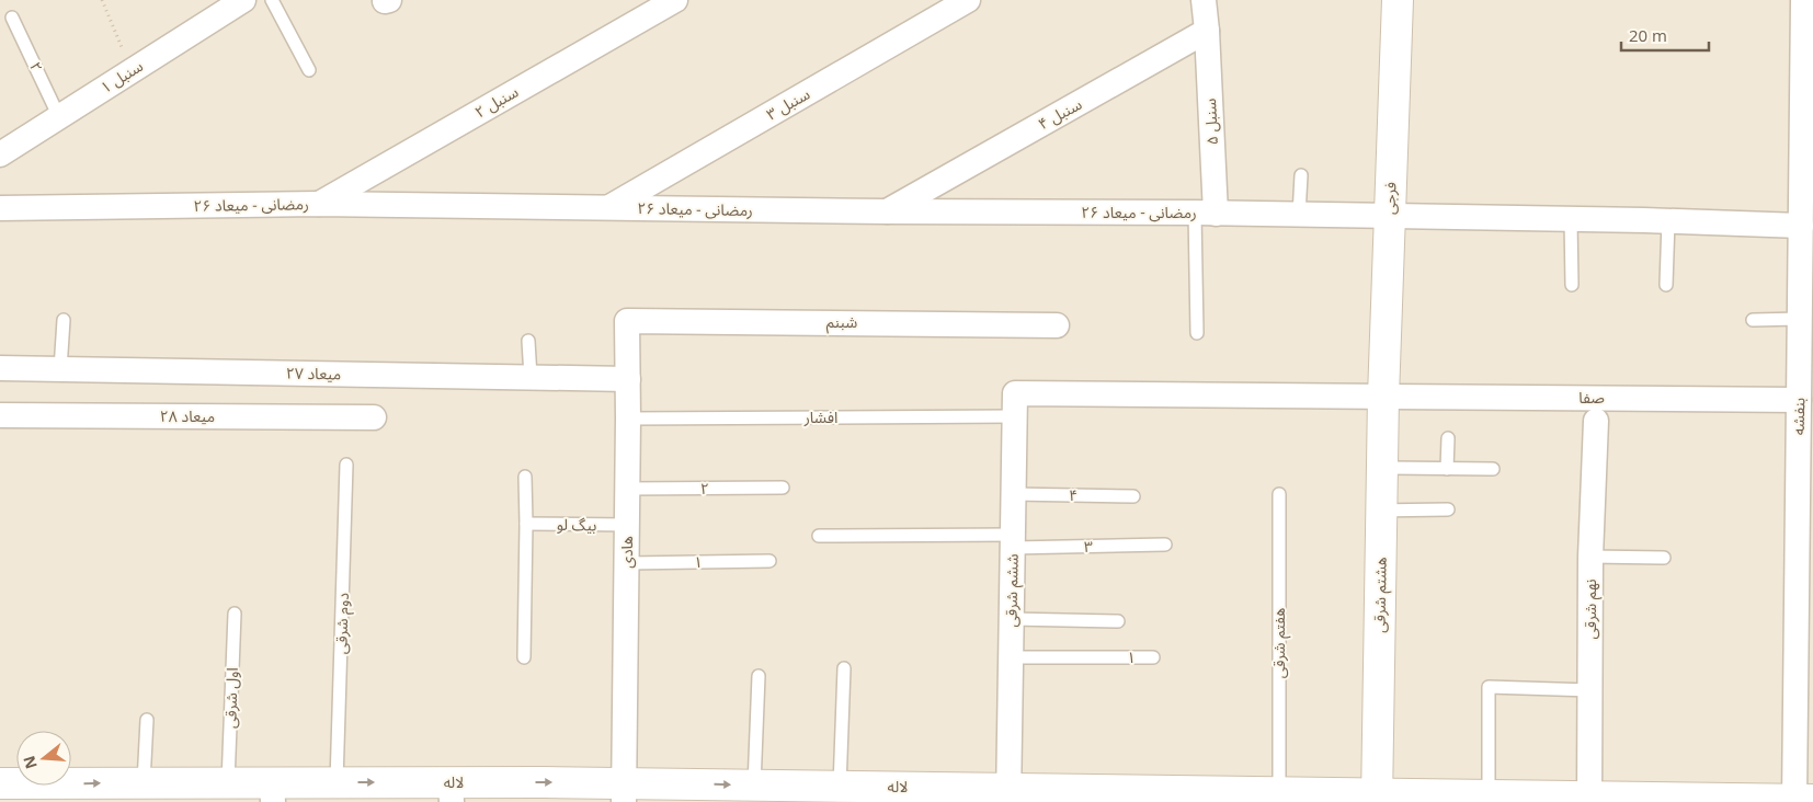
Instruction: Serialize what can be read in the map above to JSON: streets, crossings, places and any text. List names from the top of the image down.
{
  "streets": {
    "street": [
      "سنبل ۱",
      "سنبل ۲",
      "سنبل ۳",
      "سنبل ۴",
      "سنبل ۵",
      "فرجی",
      "رمضانی - میعاد ۲۶",
      "شبنم",
      "میعاد ۲۷",
      "صفا",
      "میعاد ۲۸",
      "بنفشه",
      "هادی",
      "ششم شرقی",
      "هشتم شرقی",
      "نهم شرقی",
      "لاله"
    ],
    "lane": [
      "۲",
      "افشار",
      "۴",
      "بیگ لو",
      "۳",
      "۱",
      "دوم شرقی",
      "هفتم شرقی",
      "اول شرقی"
    ]
  },
  "crossings": [
    ["۲", "سنبل ۱"],
    ["۲", "هادی"],
    ["سنبل ۲", "رمضانی - میعاد ۲۶"],
    ["سنبل ۳", "رمضانی - میعاد ۲۶"],
    ["سنبل ۴", "سنبل ۵"],
    ["سنبل ۴", "رمضانی - میعاد ۲۶"],
    ["سنبل ۵", "رمضانی - میعاد ۲۶"],
    ["فرجی", "رمضانی - میعاد ۲۶"],
    ["فرجی", "صفا"],
    ["فرجی", "هشتم شرقی"],
    ["رمضانی - میعاد ۲۶", "بنفشه"],
    ["شبنم", "هادی"],
    ["میعاد ۲۷", "هادی"],
    ["صفا", "بنفشه"],
    ["صفا", "افشار"],
    ["صفا", "ششم شرقی"],
    ["صفا", "هشتم شرقی"],
    ["بنفشه", "لاله"],
    ["افشار", "هادی"],
    ["افشار", "ششم شرقی"],
    ["۴", "ششم شرقی"],
    ["بیگ لو", "هادی"],
    ["۳", "ششم شرقی"],
    ["هادی", "۱"],
    ["هادی", "لاله"],
    ["۱", "ششم شرقی"],
    ["ششم شرقی", "لاله"],
    ["هشتم شرقی", "لاله"],
    ["نهم شرقی", "لاله"],
    ["دوم شرقی", "لاله"],
    ["هفتم شرقی", "لاله"],
    ["اول شرقی", "لاله"]
  ],
  "scale_bar": "20 m",
  "north": "left"
}
